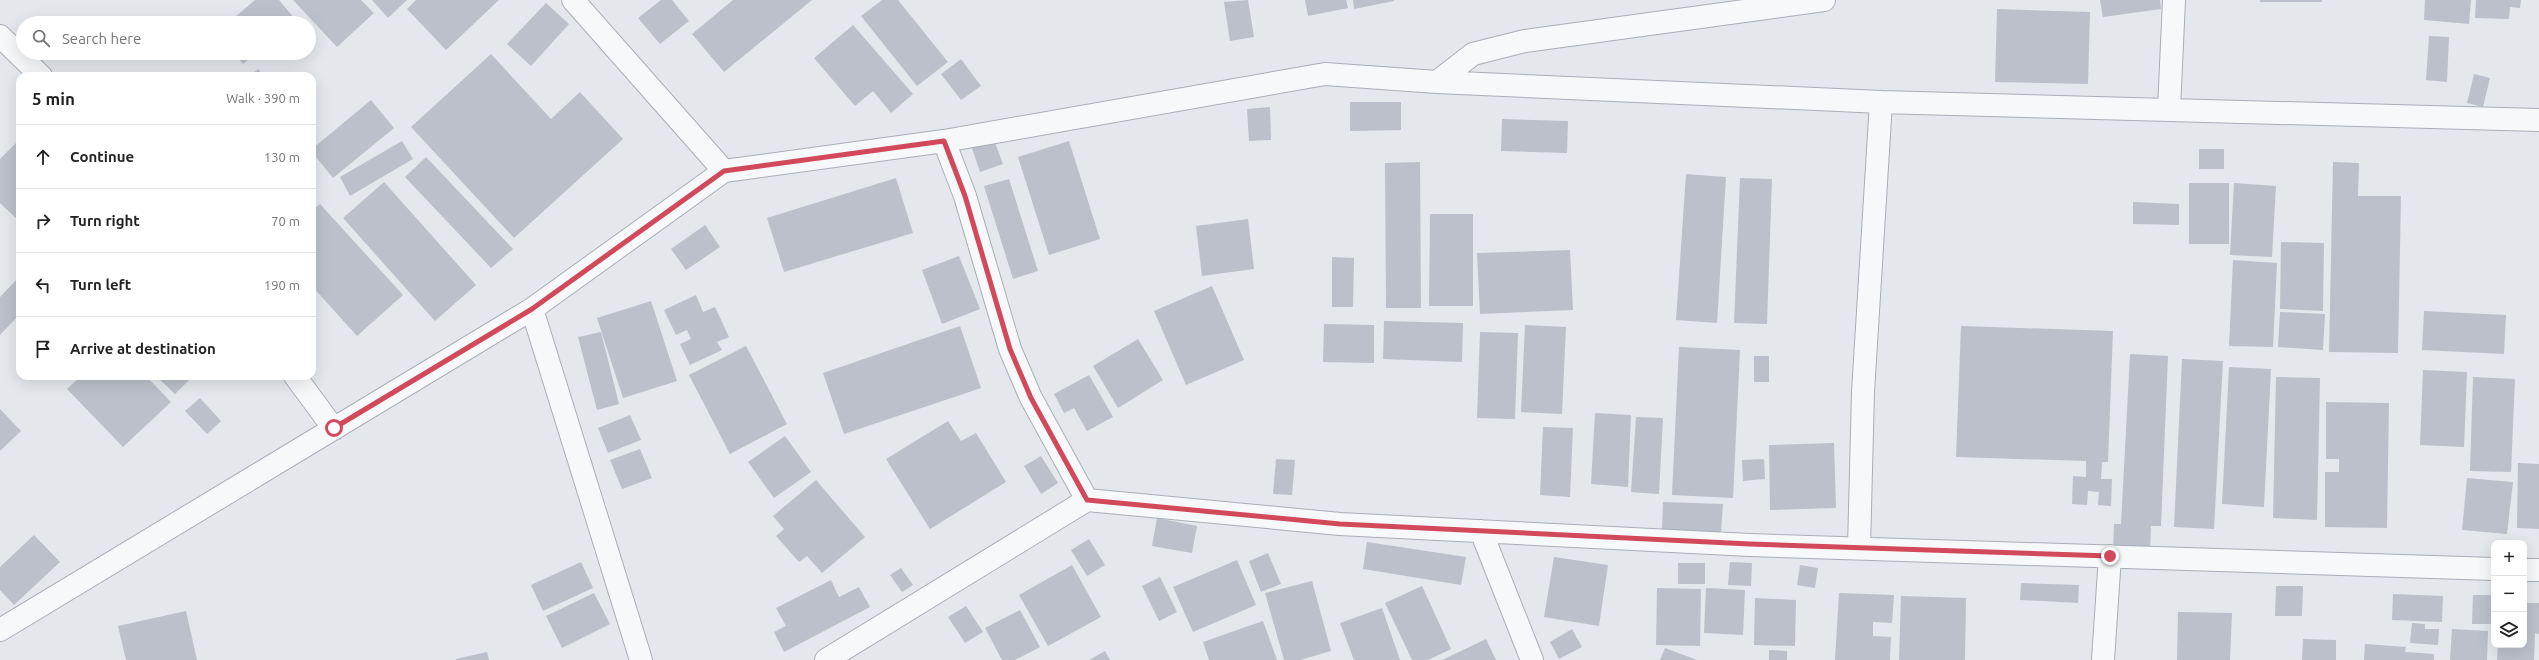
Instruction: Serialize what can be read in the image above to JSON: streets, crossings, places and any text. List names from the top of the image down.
{
  "page": {
    "search": "Search here",
    "heading": ["5 min", "Walk · 390 m"],
    "list": [
      ["Continue", "130 m"],
      ["Turn right", "70 m"],
      ["Turn left", "190 m"],
      "Arrive at destination"
    ],
    "map_buttons": ["+", "−"]
  }
}
